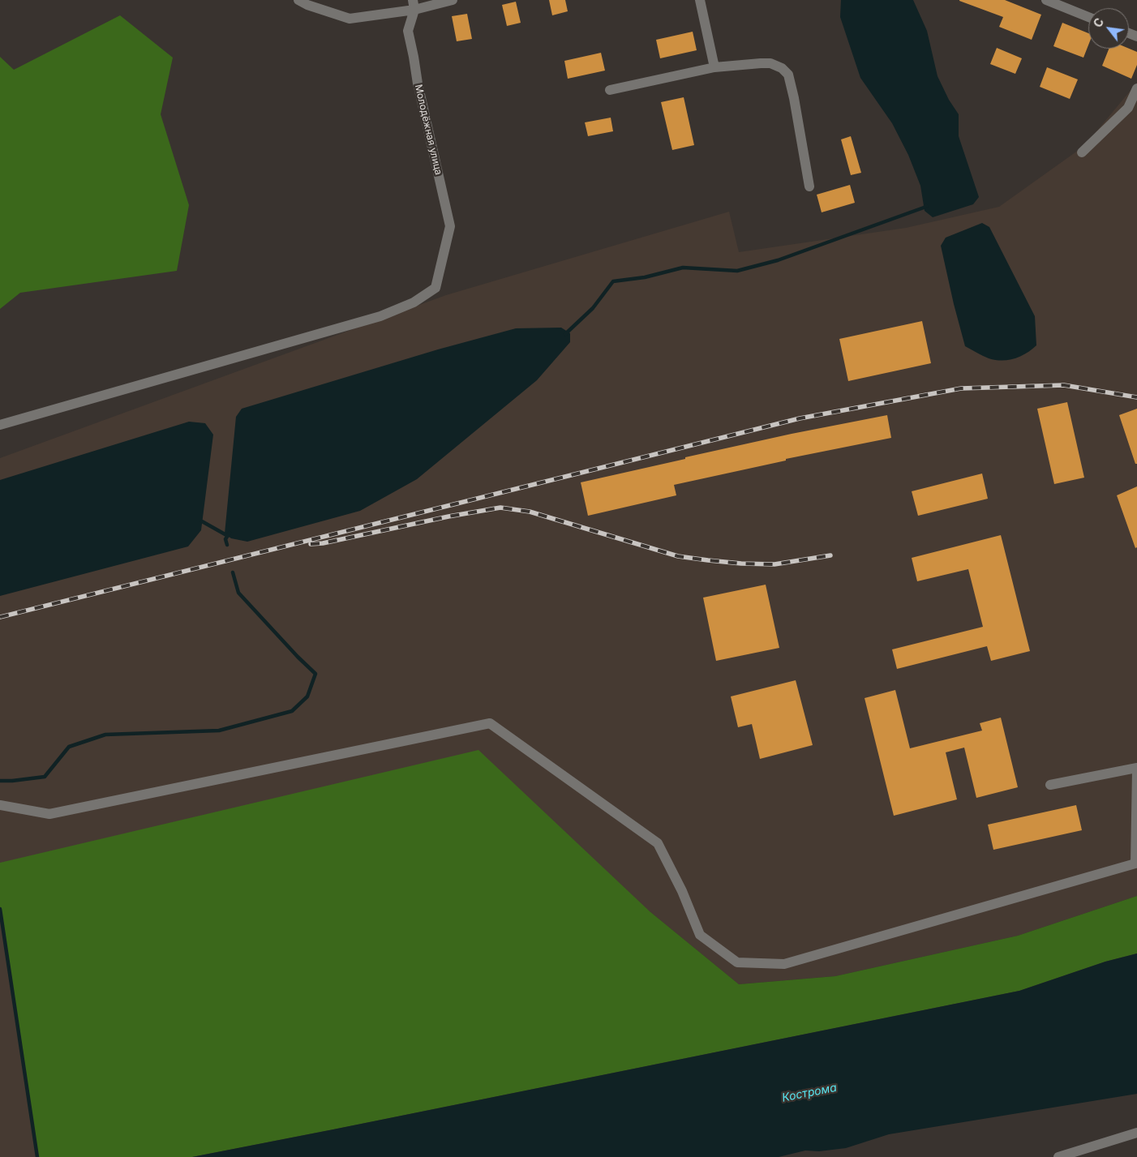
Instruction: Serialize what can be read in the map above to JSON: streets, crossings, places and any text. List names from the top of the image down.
{
  "streets": {
    "street": ["Молодёжная улица"]
  },
  "water": ["Кострома"],
  "north": "top left"
}
